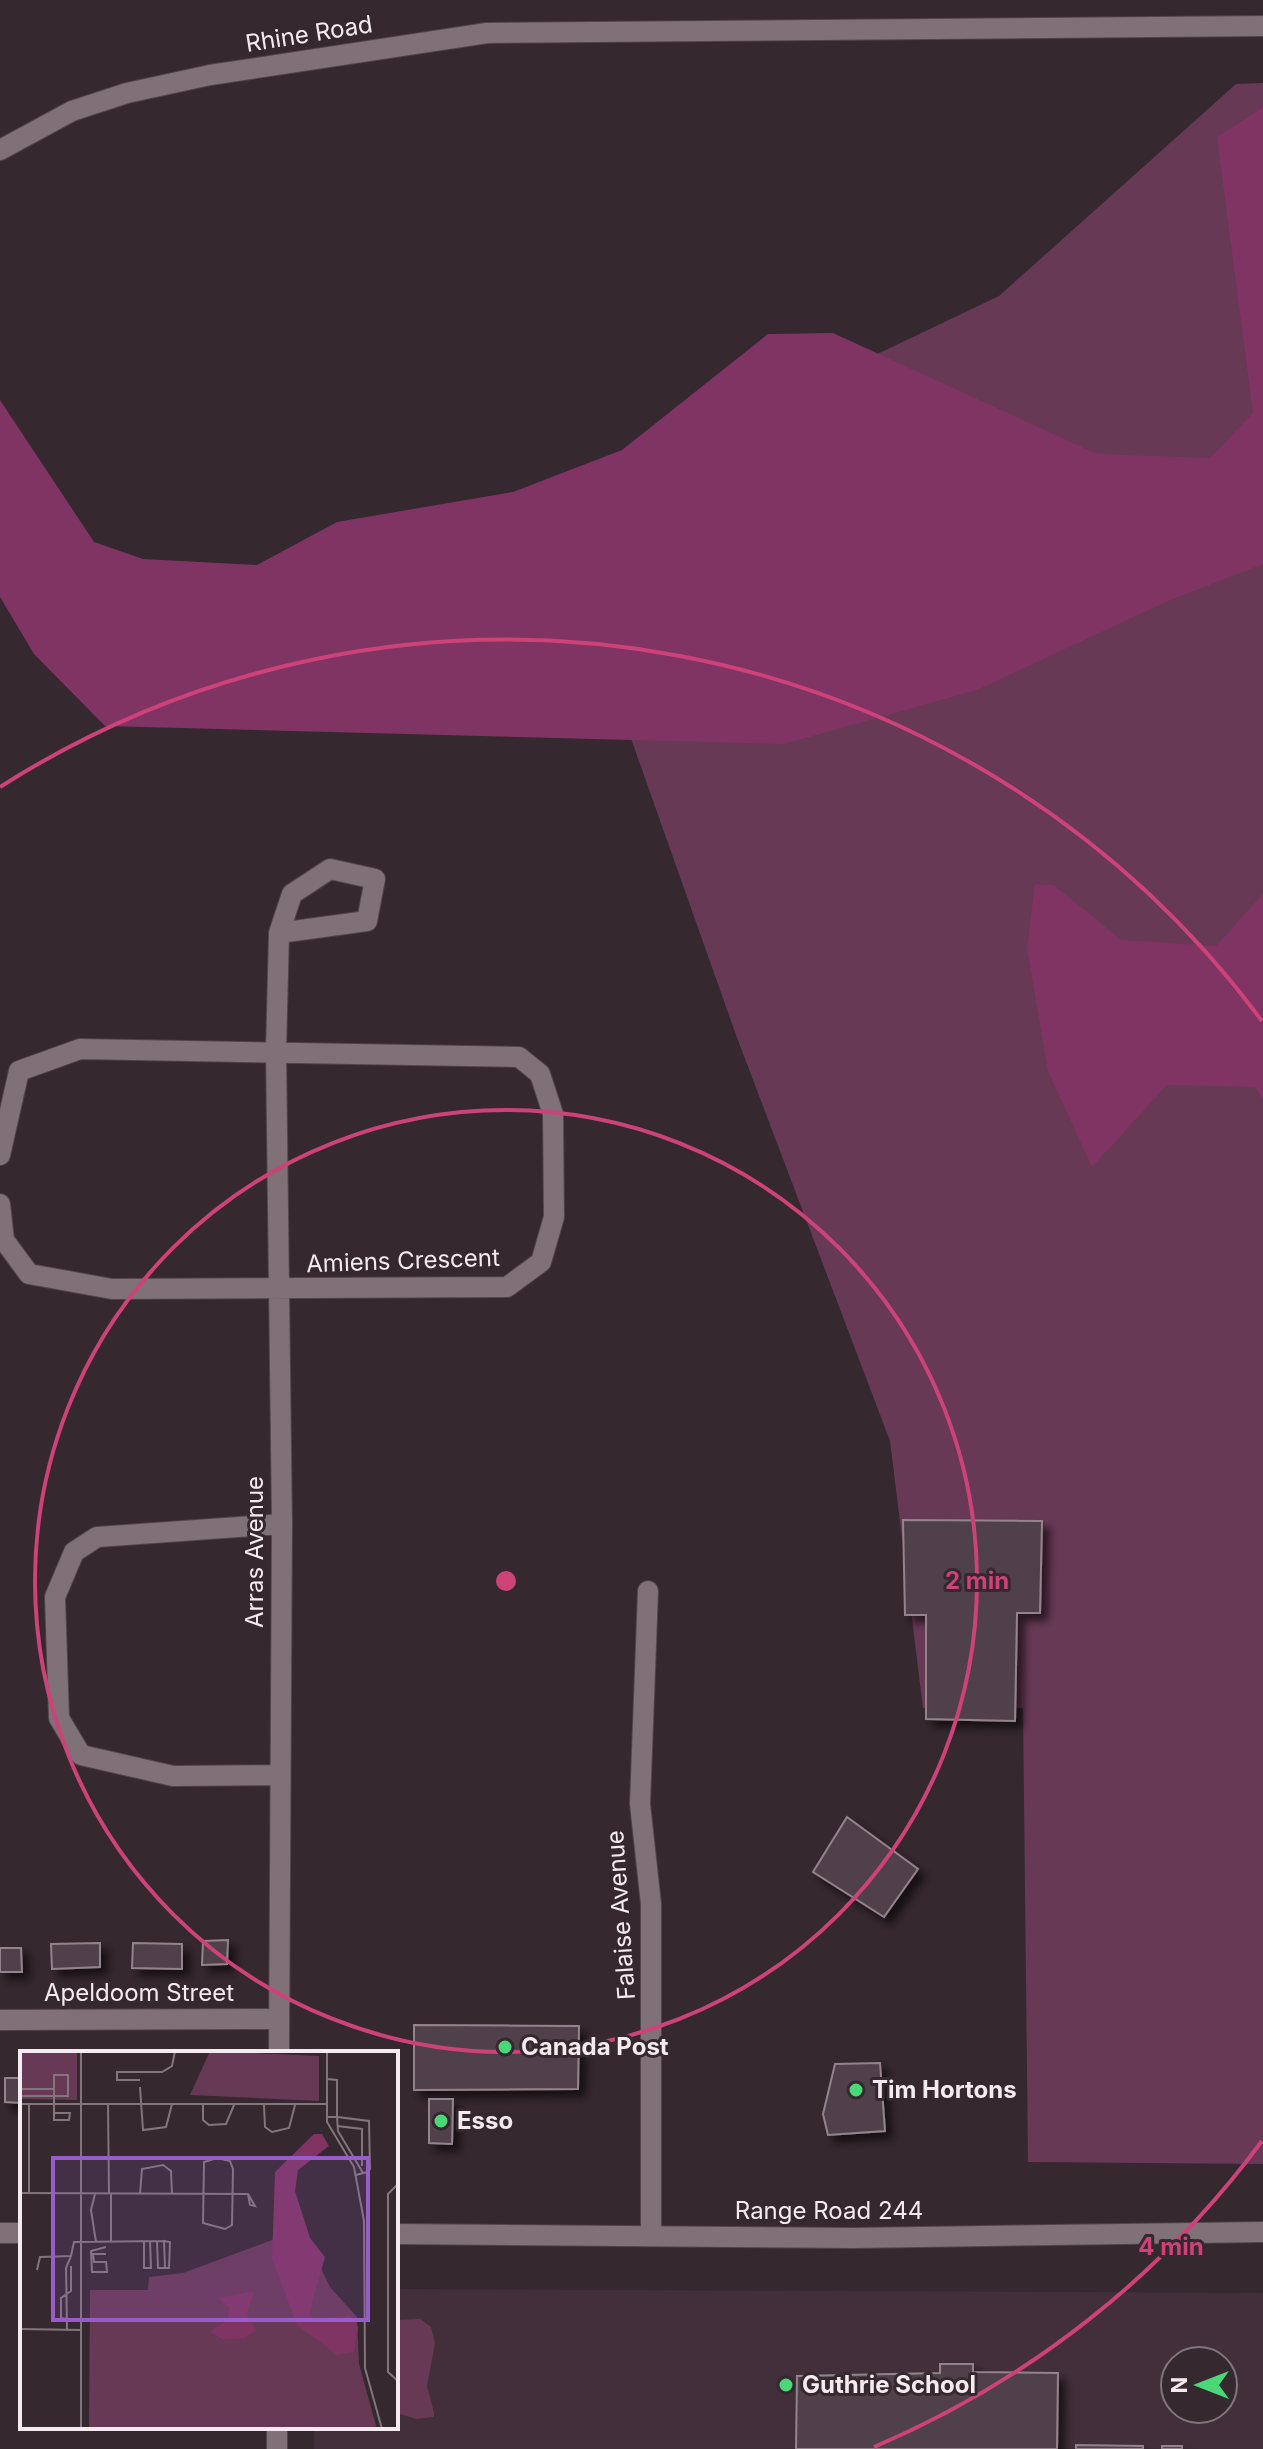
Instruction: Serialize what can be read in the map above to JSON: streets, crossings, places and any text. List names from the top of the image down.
{
  "streets": {
    "street": [
      "Rhine Road",
      "Amiens Crescent",
      "Arras Avenue",
      "Falaise Avenue",
      "Apeldoom Street",
      "Range Road 244"
    ]
  },
  "crossings": [
    ["Amiens Crescent", "Arras Avenue"],
    ["Arras Avenue", "Apeldoom Street"],
    ["Falaise Avenue", "Range Road 244"]
  ],
  "places": [
    "Canada Post",
    "Tim Hortons",
    "Esso",
    "Guthrie School"
  ],
  "north": "left",
  "rings": ["2 min", "4 min"]
}
